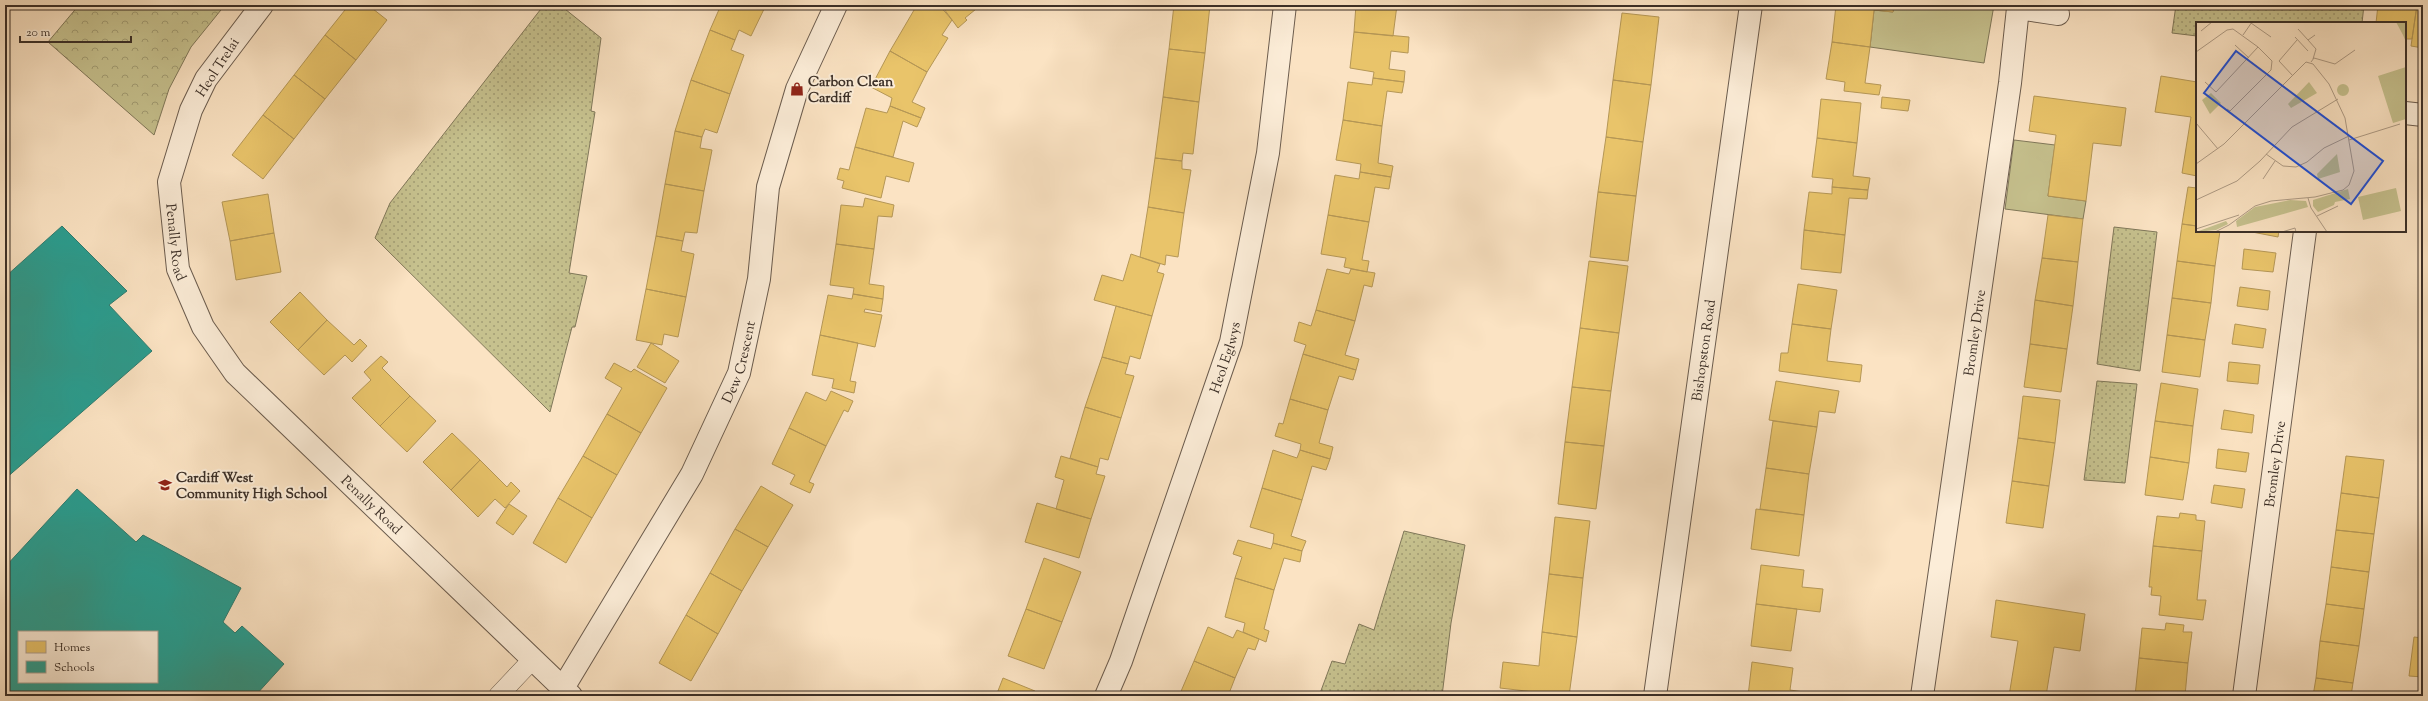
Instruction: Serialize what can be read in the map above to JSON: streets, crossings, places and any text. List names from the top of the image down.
{
  "streets": {
    "street": [
      "Heol Trelai",
      "Penally Road",
      "Bromley Drive",
      "Bishopston Road",
      "Heol Eglwys",
      "Dew Crescent"
    ]
  },
  "crossings": [
    ["Heol Trelai", "Penally Road"],
    ["Penally Road", "Dew Crescent"]
  ],
  "places": {
    "shop": ["Carbon Clean Cardiff"],
    "school or university": ["Cardiff West Community High School"]
  },
  "legend": ["Homes", "Schools"],
  "scale_bar": "20 m"
}
